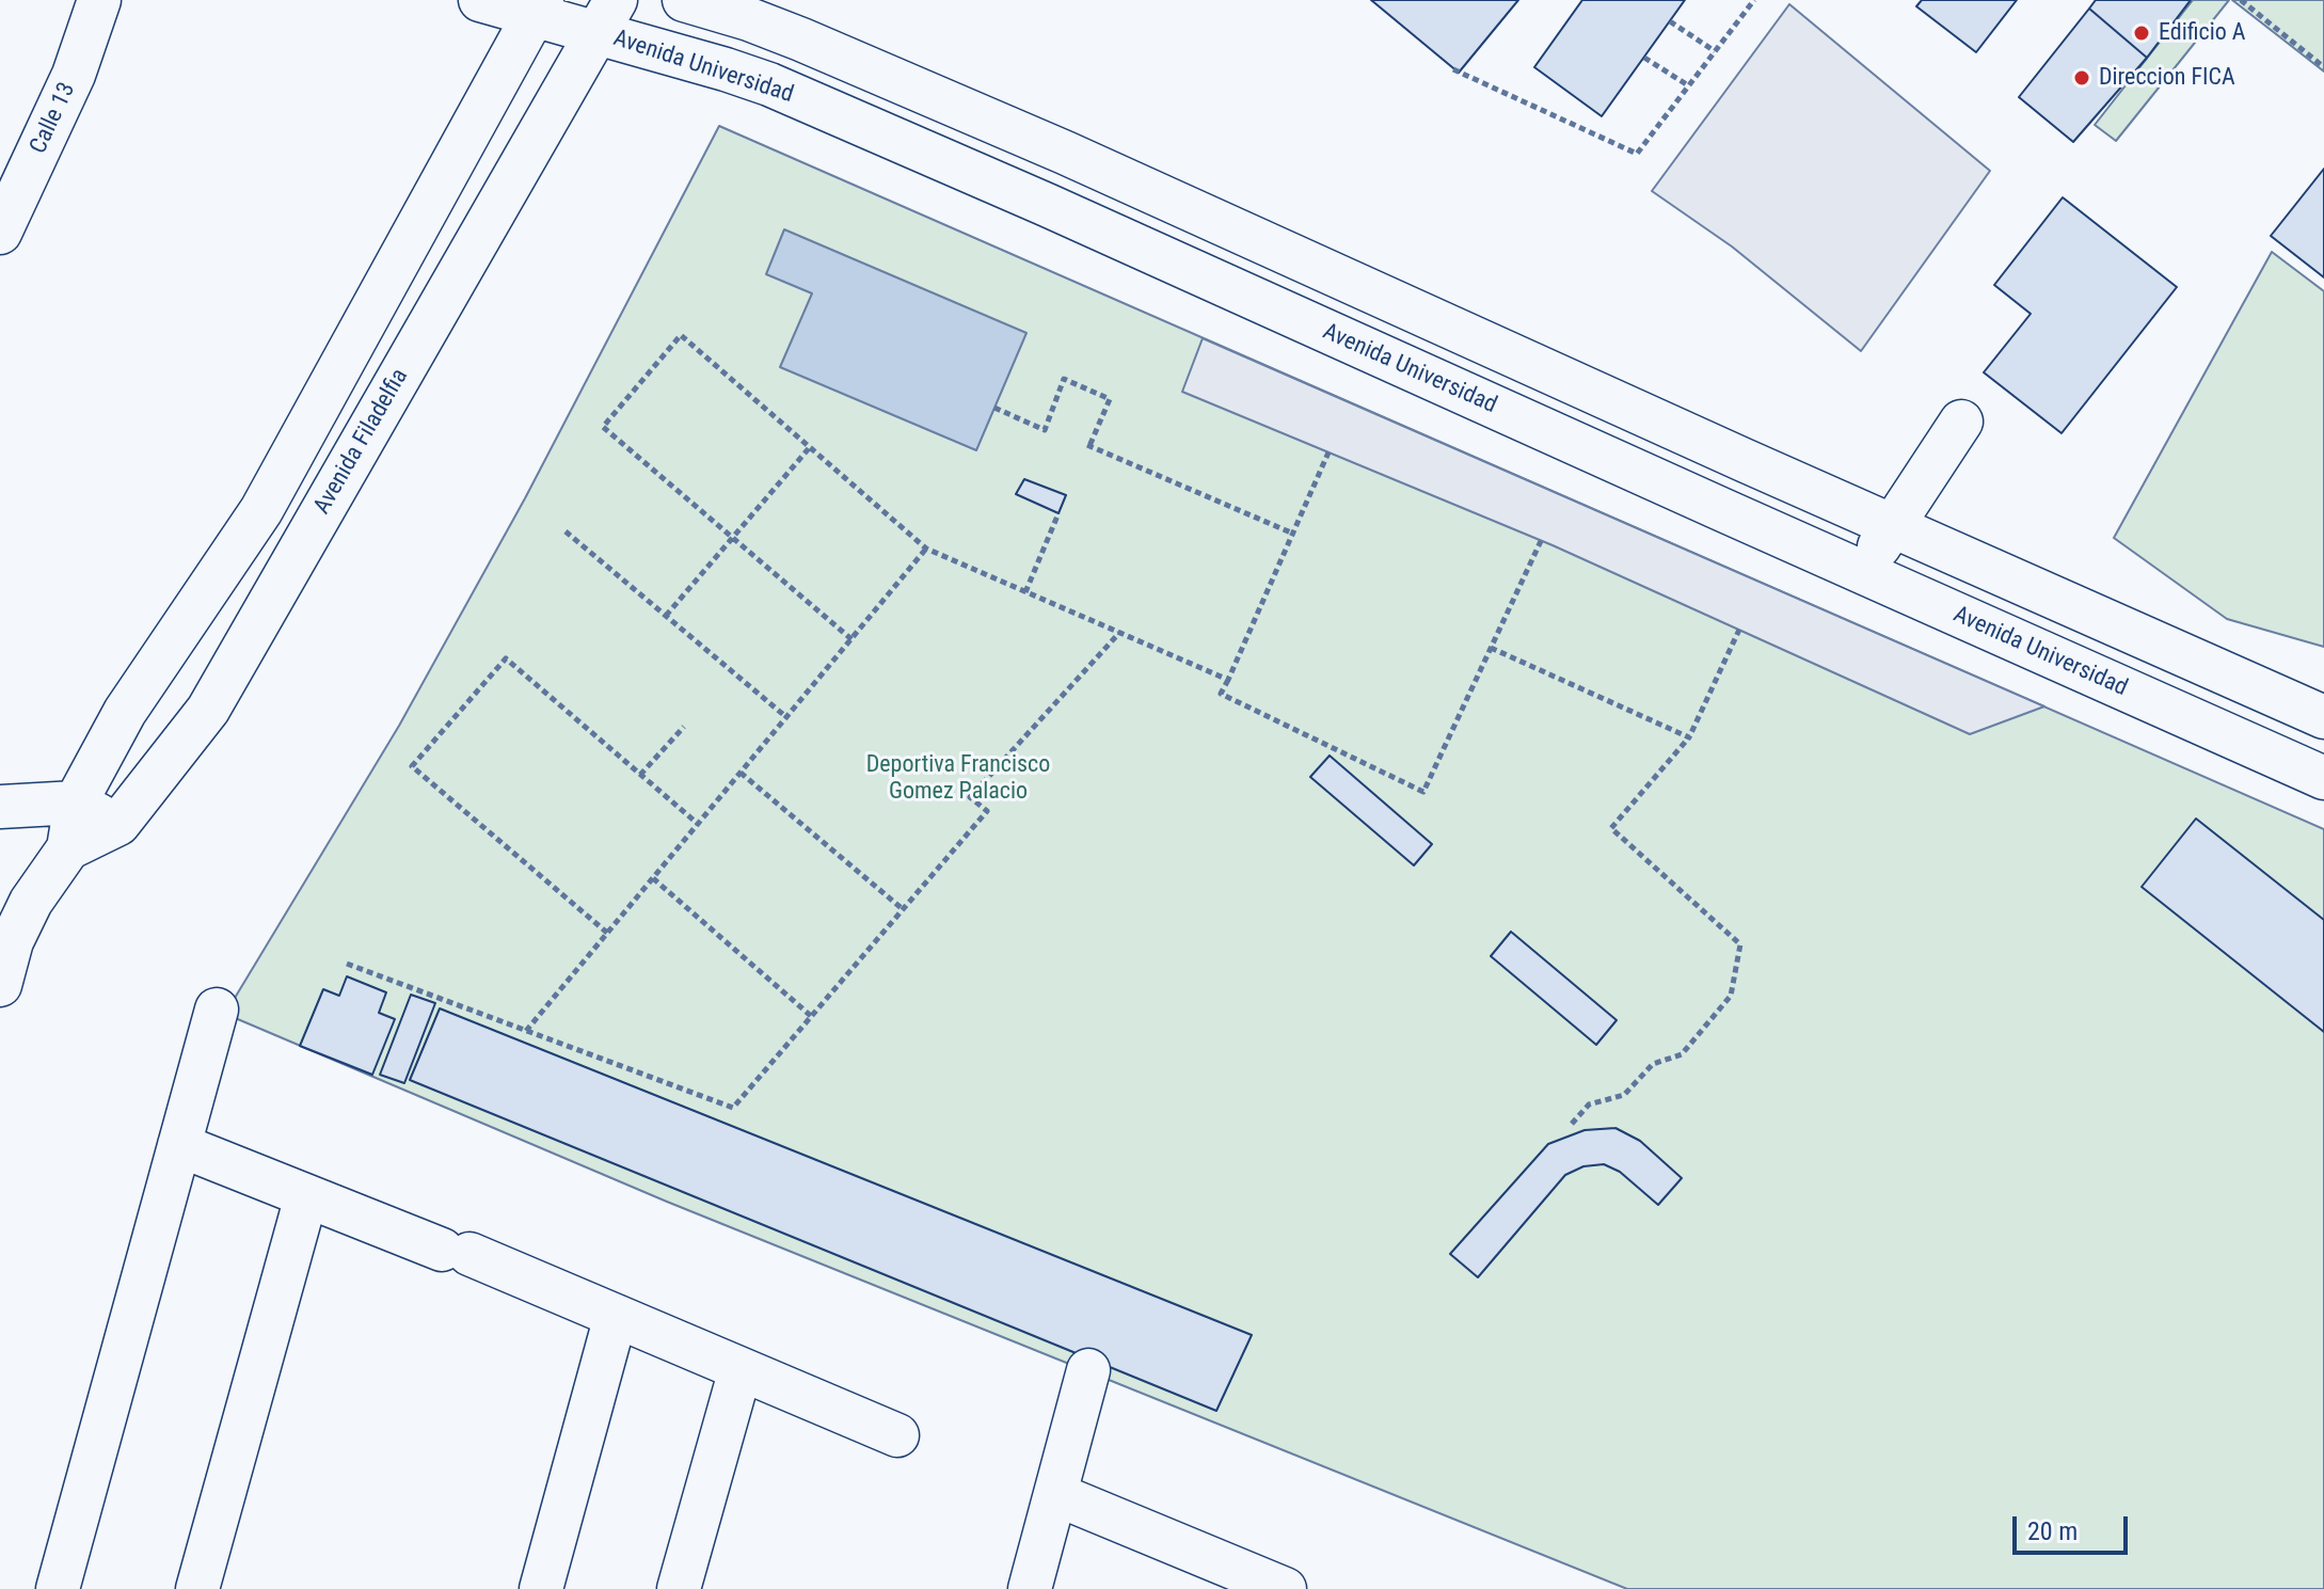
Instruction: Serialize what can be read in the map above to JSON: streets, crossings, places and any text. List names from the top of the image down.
{
  "streets": {
    "street": ["Avenida Universidad", "Calle 13", "Avenida Filadelfia"]
  },
  "crossings": [
    ["Avenida Universidad", "Avenida Filadelfia"]
  ],
  "parks": ["Deportiva Francisco Gomez Palacio"],
  "places": ["Edificio A", "Direccion FICA"],
  "scale_bar": "20 m"
}
